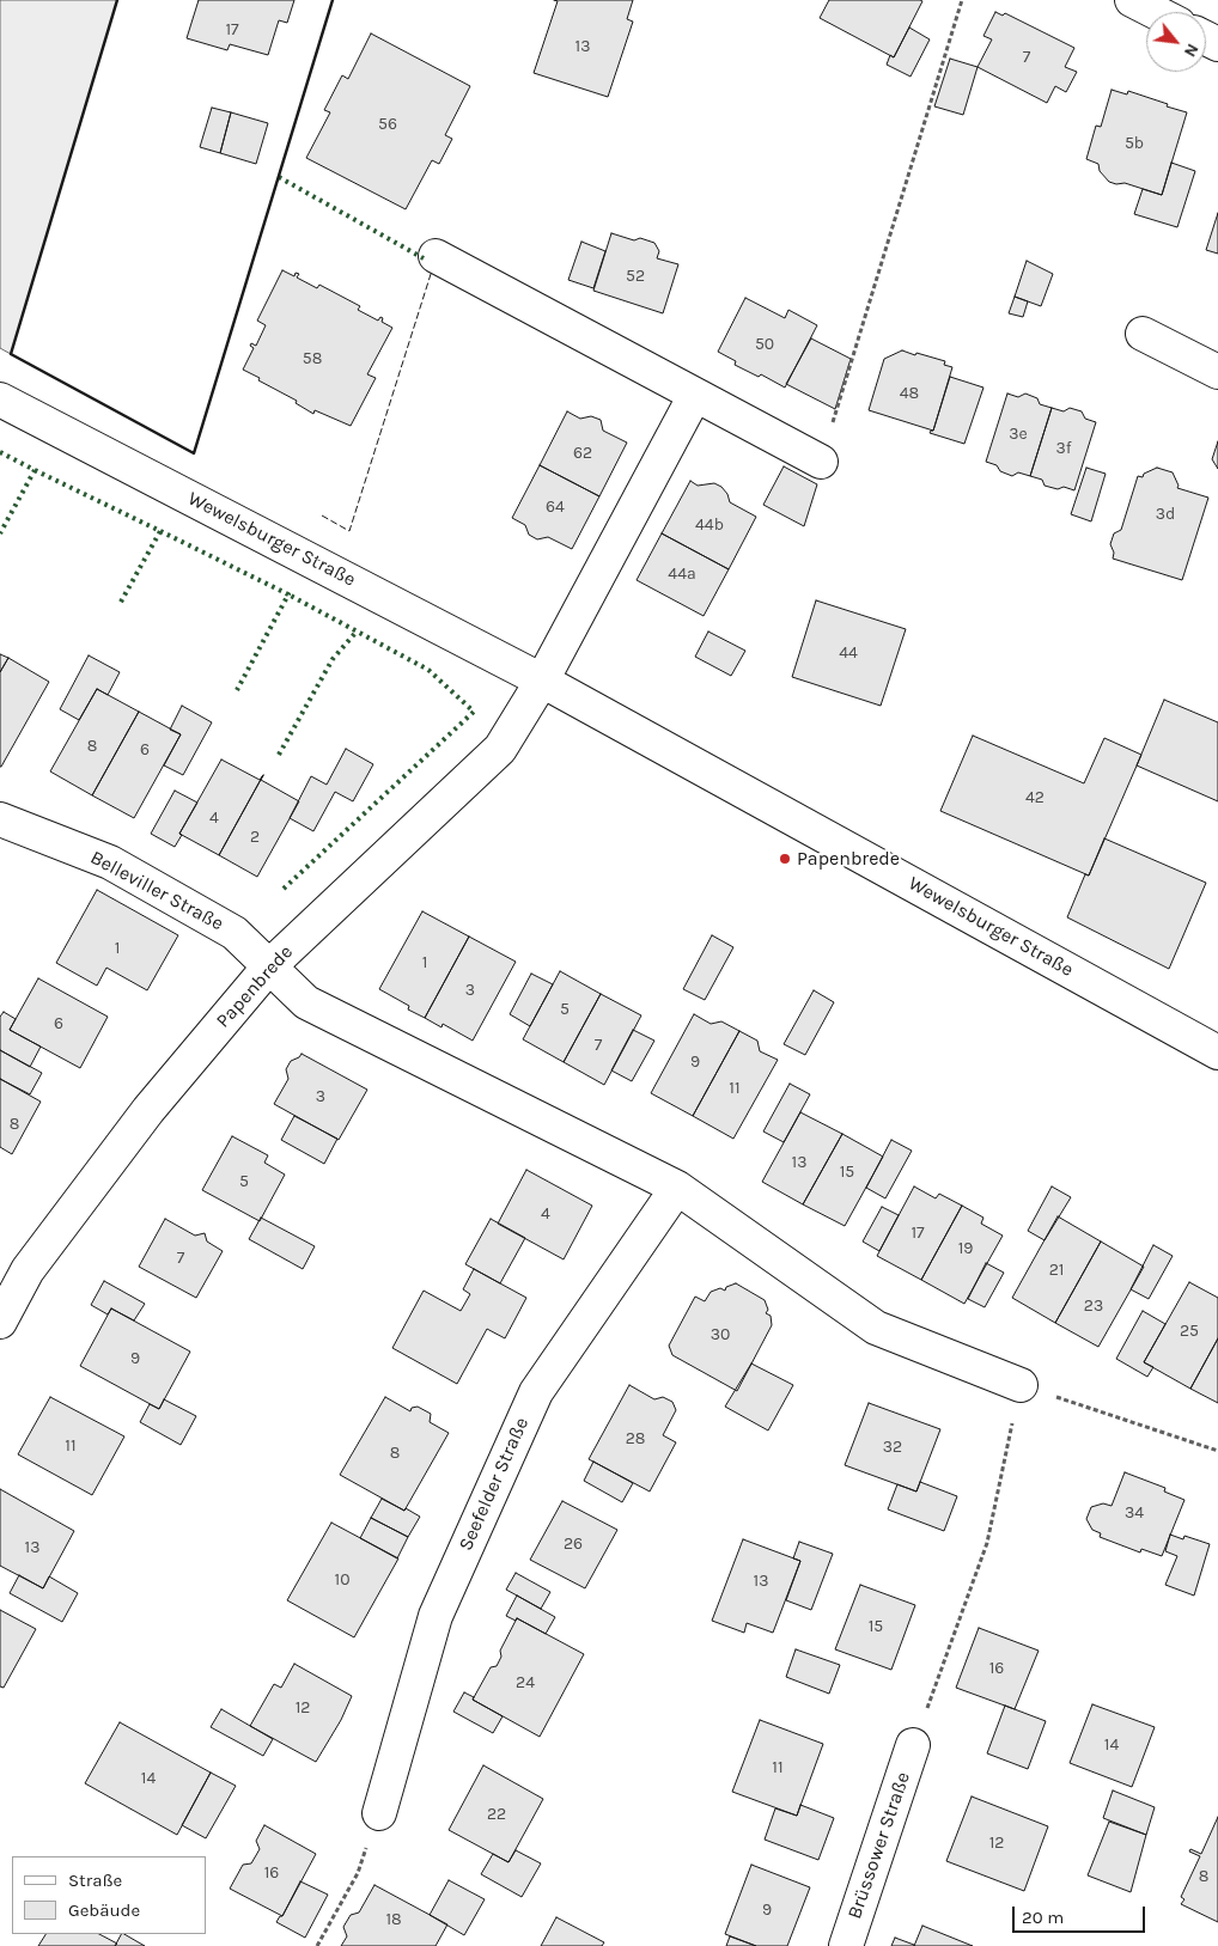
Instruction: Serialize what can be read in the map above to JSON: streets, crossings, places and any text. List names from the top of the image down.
{
  "streets": {
    "street": [
      "Wewelsburger Straße",
      "Belleviller Straße",
      "Papenbrede",
      "Seefelder Straße",
      "Brüssower Straße"
    ]
  },
  "crossings": [
    ["Wewelsburger Straße", "Papenbrede"],
    ["Belleviller Straße", "Papenbrede"]
  ],
  "places": ["Papenbrede"],
  "house_numbers": [
    "17",
    "13",
    "7",
    "56",
    "5b",
    "52",
    "50",
    "58",
    "48",
    "3e",
    "3f",
    "62",
    "64",
    "3d",
    "44b",
    "44a",
    "44",
    "8",
    "6",
    "42",
    "4",
    "2",
    "1",
    "1",
    "3",
    "5",
    "6",
    "7",
    "9",
    "11",
    "3",
    "8",
    "13",
    "15",
    "5",
    "4",
    "17",
    "19",
    "7",
    "21",
    "23",
    "25",
    "30",
    "9",
    "28",
    "11",
    "32",
    "8",
    "34",
    "26",
    "13",
    "10",
    "13",
    "15",
    "16",
    "24",
    "12",
    "14",
    "11",
    "14",
    "22",
    "12",
    "16",
    "8",
    "9",
    "18"
  ],
  "legend": ["Straße", "Gebäude"],
  "scale_bar": "20 m",
  "north": "bottom right"
}
